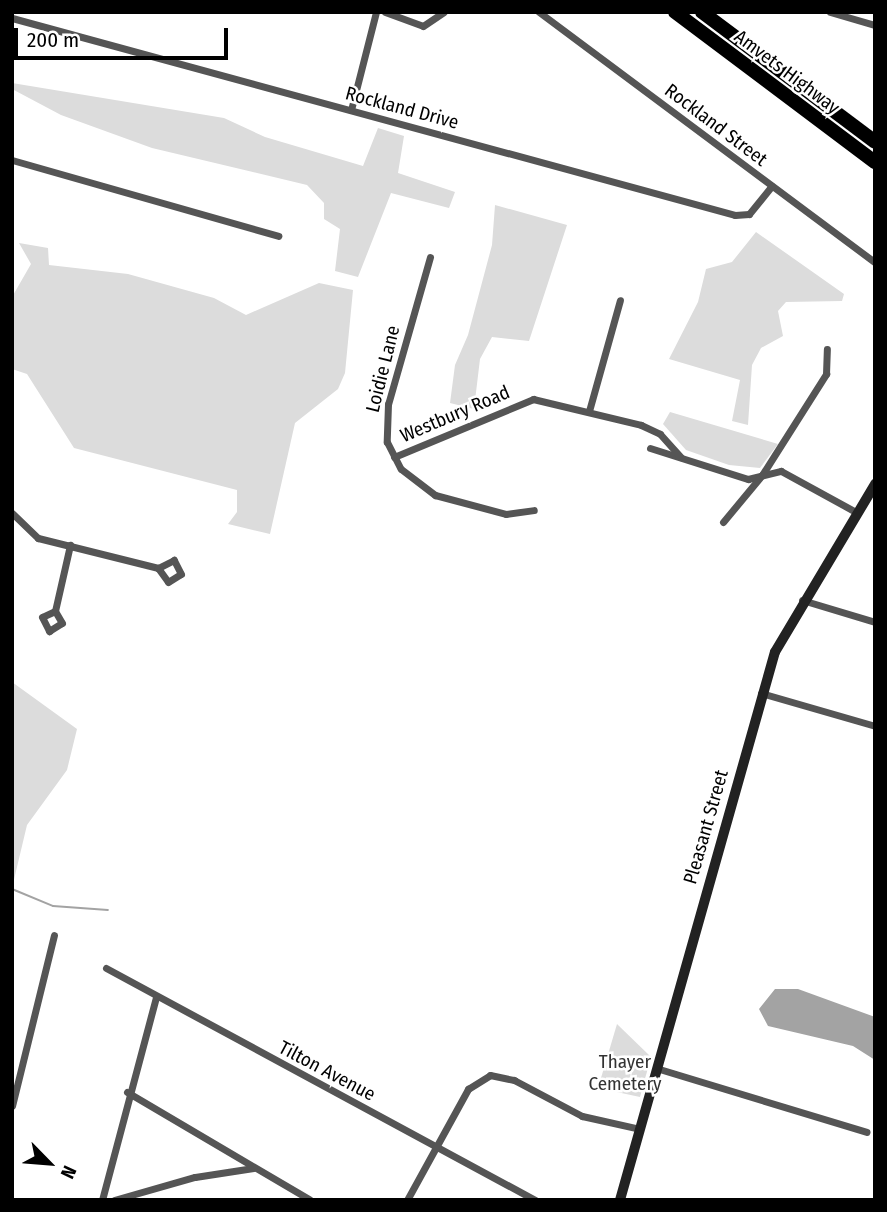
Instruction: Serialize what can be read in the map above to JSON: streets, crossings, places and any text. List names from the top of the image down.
{
  "streets": {
    "highway": ["Amvets Highway"],
    "main road": ["Pleasant Street"],
    "street": [
      "Rockland Drive",
      "Rockland Street",
      "Loidie Lane",
      "Westbury Road",
      "Tilton Avenue"
    ]
  },
  "crossings": [
    ["Rockland Drive", "Rockland Street"],
    ["Loidie Lane", "Westbury Road"]
  ],
  "parks": ["Thayer Cemetery"],
  "scale_bar": "200 m",
  "north": "bottom right"
}
